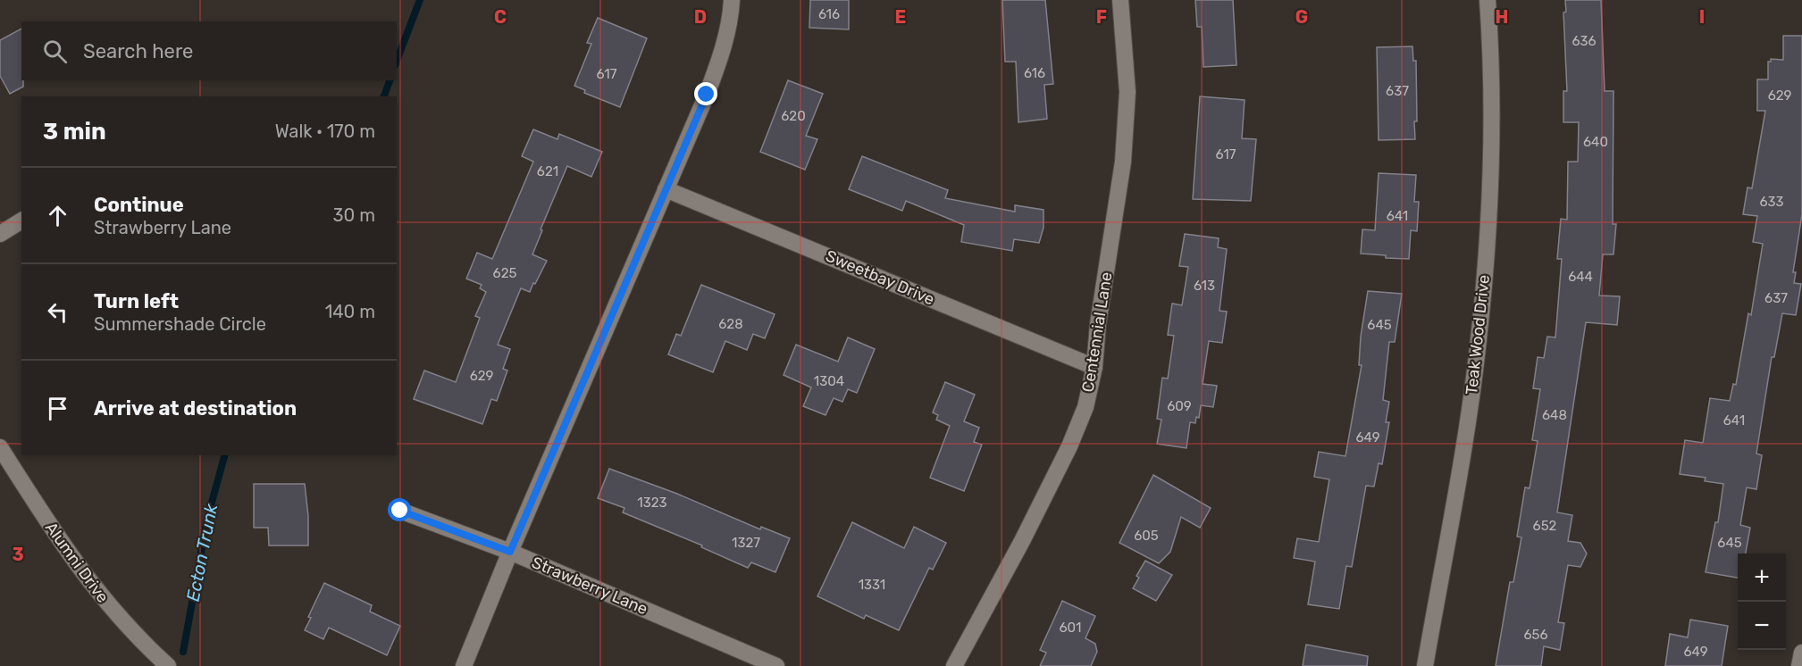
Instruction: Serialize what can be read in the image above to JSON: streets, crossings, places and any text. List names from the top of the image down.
{
  "streets": {
    "street": [
      "Sweetbay Drive",
      "Centennial Lane",
      "Teak Wood Drive",
      "Alumni Drive",
      "Strawberry Lane"
    ]
  },
  "crossings": [
    ["Sweetbay Drive", "Centennial Lane"]
  ],
  "water": ["Ecton Trunk"],
  "house_numbers": [
    "616",
    "636",
    "616",
    "617",
    "637",
    "629",
    "620",
    "640",
    "617",
    "621",
    "633",
    "641",
    "625",
    "644",
    "613",
    "637",
    "628",
    "645",
    "629",
    "1304",
    "609",
    "648",
    "641",
    "649",
    "1323",
    "652",
    "605",
    "1327",
    "645",
    "1331",
    "601",
    "656",
    "649"
  ],
  "page": {
    "search": "Search here",
    "heading": ["3 min", "Walk · 170 m"],
    "list": [
      ["Continue", "Strawberry Lane", "30 m"],
      ["Turn left", "Summershade Circle", "140 m"],
      "Arrive at destination"
    ],
    "map_buttons": ["+", "−"]
  },
  "grid": {
    "columns": [
      "C",
      "D",
      "E",
      "F",
      "G",
      "H",
      "I"
    ],
    "rows": ["3"]
  }
}
